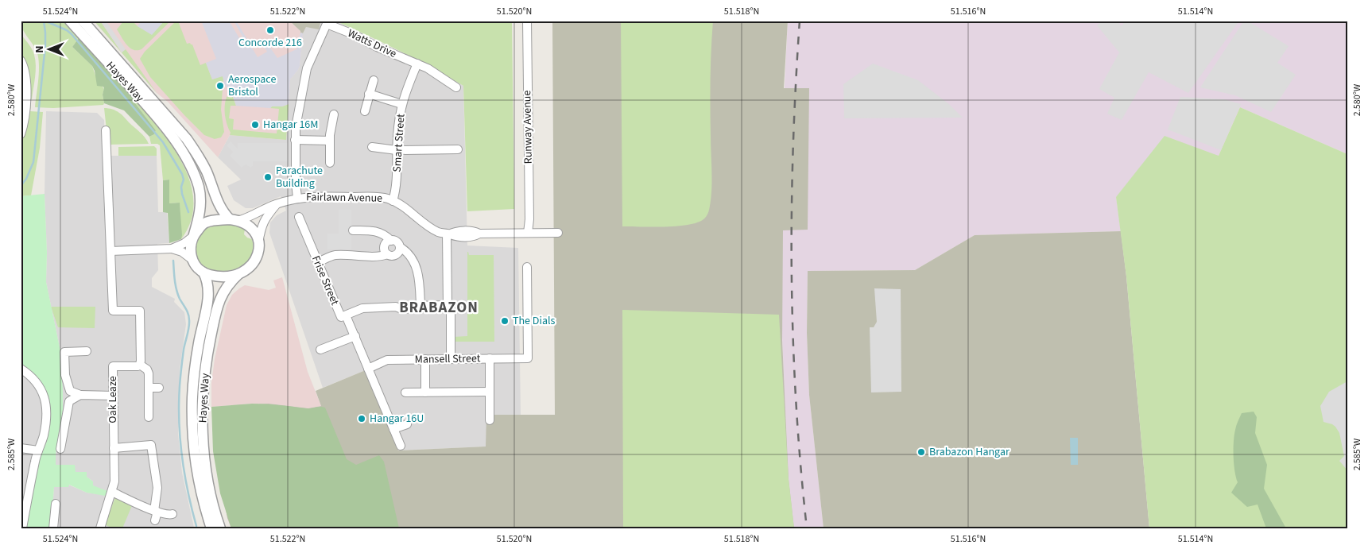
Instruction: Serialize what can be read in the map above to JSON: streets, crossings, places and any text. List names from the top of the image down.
{
  "streets": {
    "street": [
      "Watts Drive",
      "Hayes Way",
      "Runway Avenue",
      "Smart Street",
      "Fairlawn Avenue",
      "Frise Street",
      "Mansell Street",
      "Oak Leaze"
    ]
  },
  "crossings": [
    ["Watts Drive", "Smart Street"],
    ["Hayes Way", "Fairlawn Avenue"],
    ["Smart Street", "Fairlawn Avenue"],
    ["Frise Street", "Mansell Street"]
  ],
  "districts": ["BRABAZON"],
  "places": [
    "Concorde 216",
    "Aerospace Bristol",
    "Hangar 16M",
    "Parachute Building",
    "The Dials",
    "Hangar 16U",
    "Brabazon Hangar"
  ],
  "north": "left",
  "coordinates": [
    "51.524°N",
    "51.522°N",
    "51.520°N",
    "51.518°N",
    "51.516°N",
    "51.514°N",
    "2.580°W",
    "2.585°W"
  ]
}
